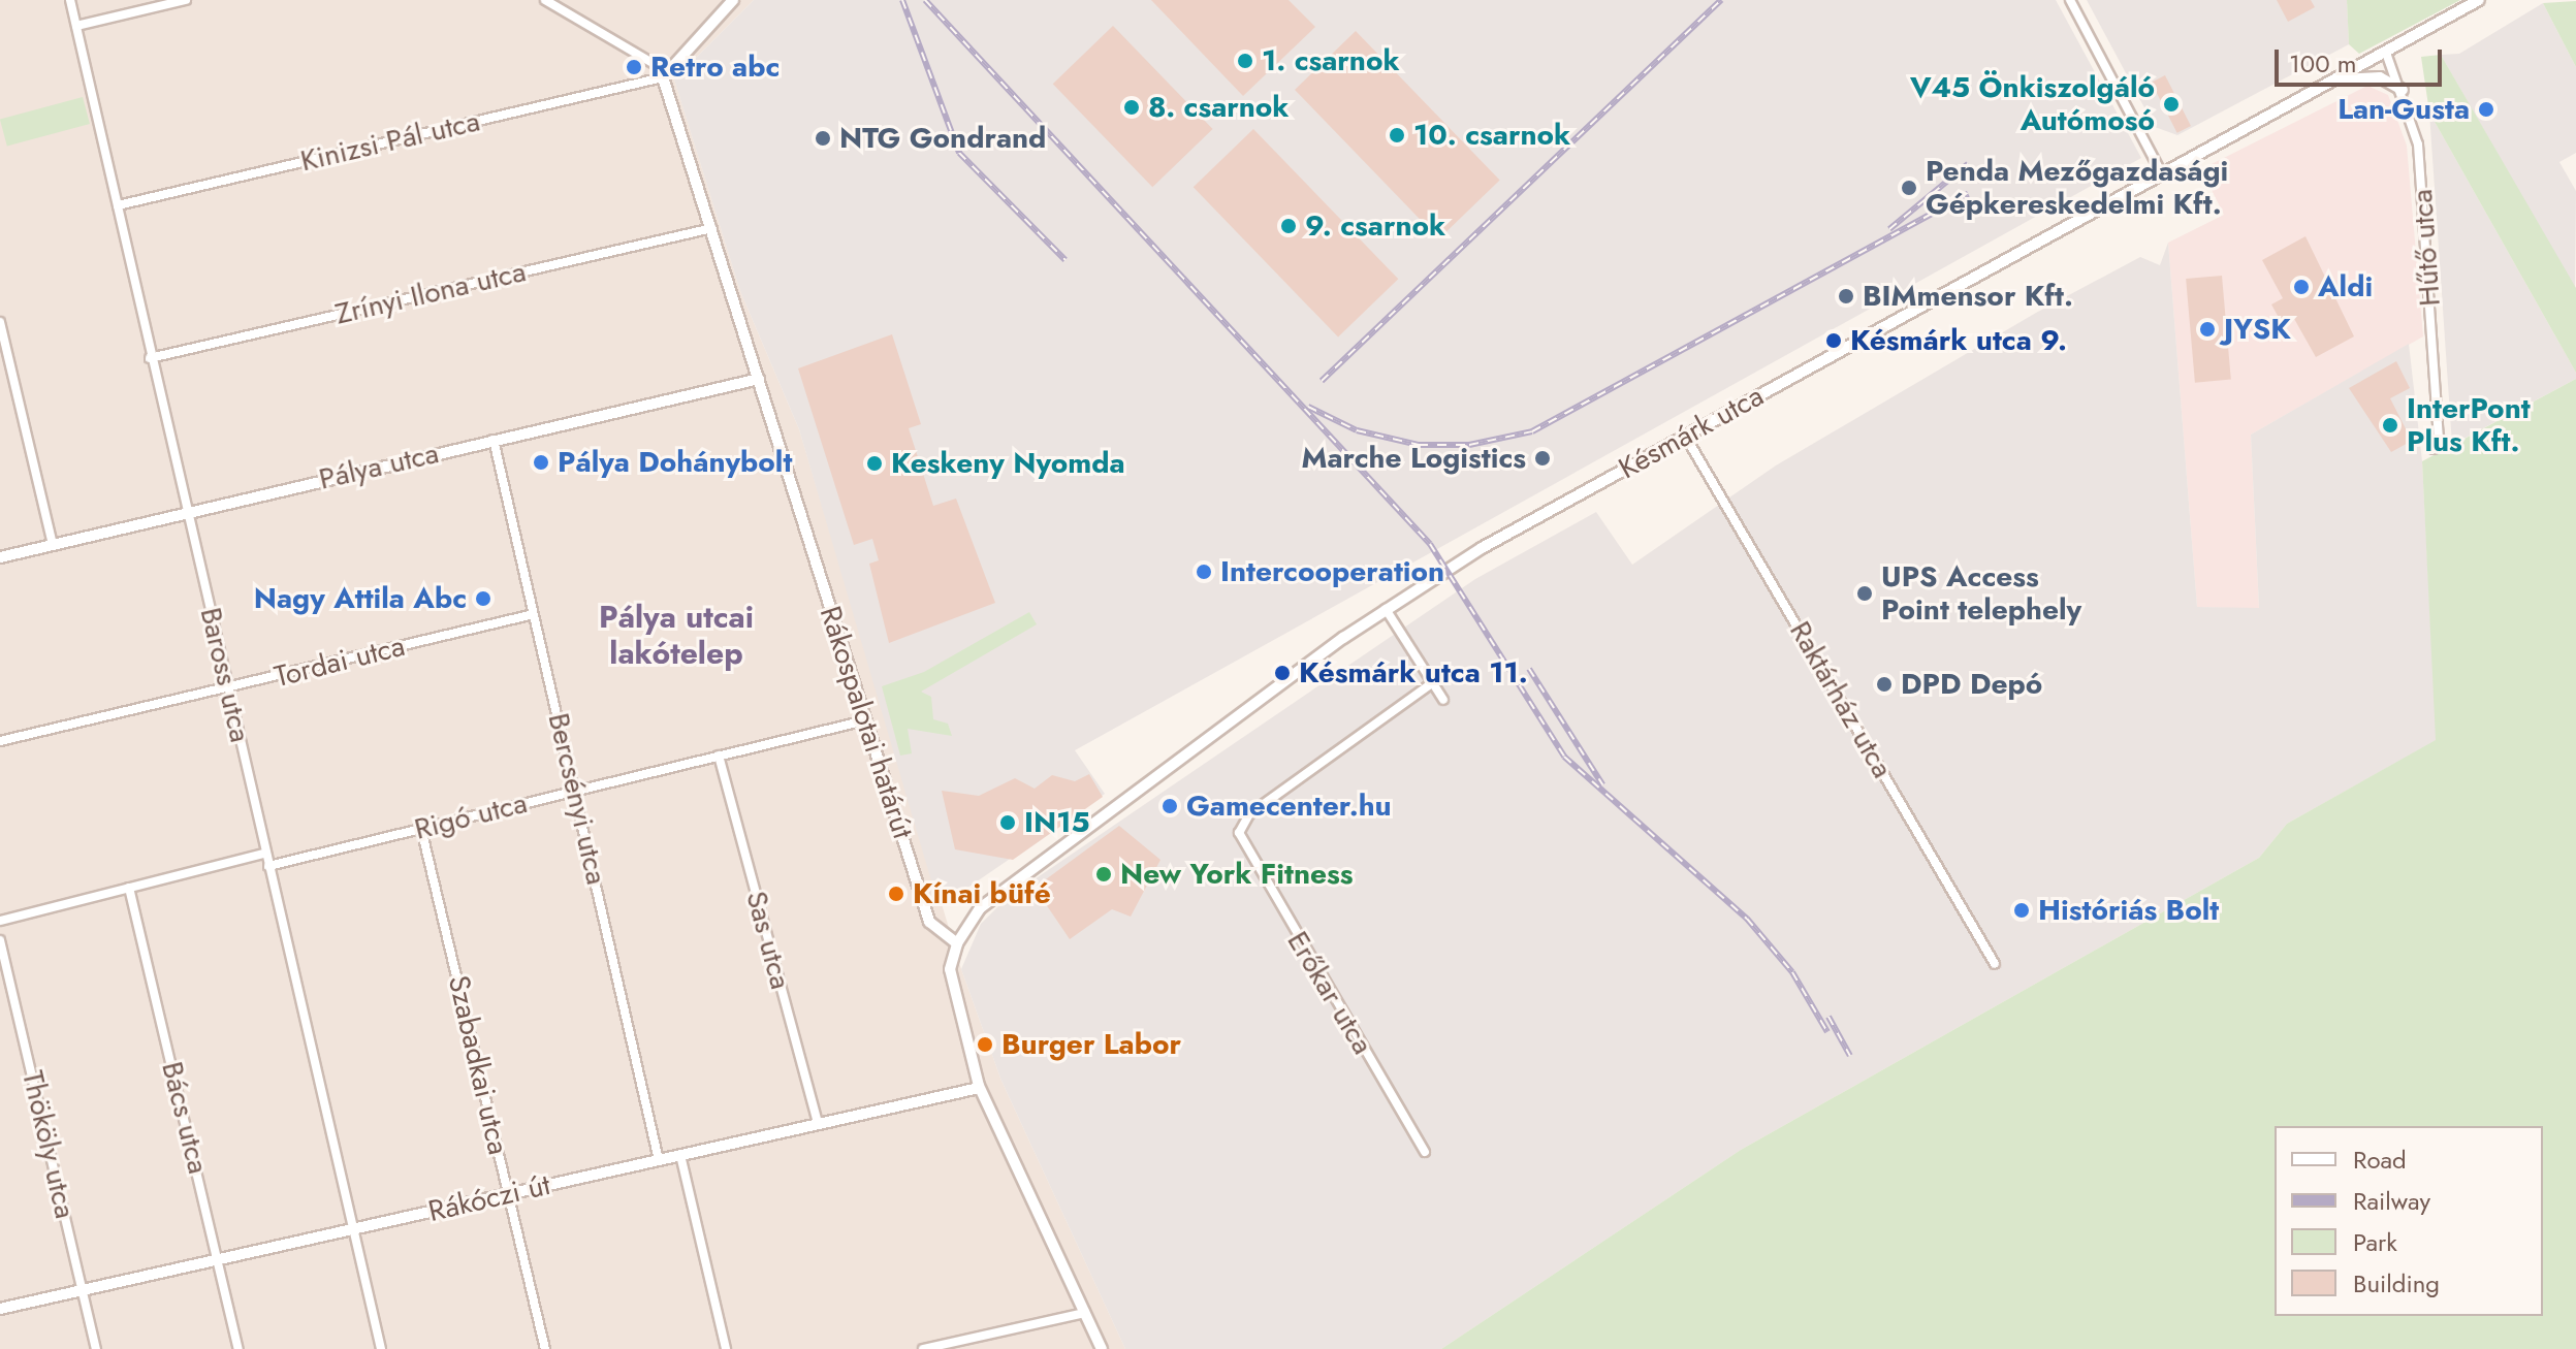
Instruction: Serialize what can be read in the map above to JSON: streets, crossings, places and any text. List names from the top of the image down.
{
  "streets": {
    "street": [
      "Kinizsi Pál utca",
      "Hűtő utca",
      "Zrínyi Ilona utca",
      "Késmárk utca",
      "Pálya utca",
      "Tordai utca",
      "Baross utca",
      "Raktárház utca",
      "Rákospalotai határút",
      "Bercsényi utca",
      "Rigó utca",
      "Sas utca",
      "Erőkar utca",
      "Szabadkai utca",
      "Bács utca",
      "Thököly utca",
      "Rákóczi út"
    ]
  },
  "crossings": [
    ["Kinizsi Pál utca", "Baross utca"],
    ["Kinizsi Pál utca", "Rákospalotai határút"],
    ["Hűtő utca", "Késmárk utca"],
    ["Zrínyi Ilona utca", "Baross utca"],
    ["Zrínyi Ilona utca", "Rákospalotai határút"],
    ["Késmárk utca", "Raktárház utca"],
    ["Késmárk utca", "Rákospalotai határút"],
    ["Pálya utca", "Baross utca"],
    ["Pálya utca", "Rákospalotai határút"],
    ["Pálya utca", "Bercsényi utca"],
    ["Tordai utca", "Baross utca"],
    ["Tordai utca", "Bercsényi utca"],
    ["Baross utca", "Rigó utca"],
    ["Baross utca", "Rákóczi út"],
    ["Rákospalotai határút", "Rigó utca"],
    ["Bercsényi utca", "Rigó utca"],
    ["Bercsényi utca", "Rákóczi út"],
    ["Rigó utca", "Sas utca"],
    ["Rigó utca", "Szabadkai utca"],
    ["Sas utca", "Rákóczi út"],
    ["Szabadkai utca", "Rákóczi út"],
    ["Bács utca", "Rákóczi út"],
    ["Thököly utca", "Rákóczi út"]
  ],
  "districts": ["Pálya utcai lakótelep"],
  "places": [
    "1. csarnok",
    "Retro abc",
    "V45 Önkiszolgáló Autómosó",
    "8. csarnok",
    "Lan-Gusta",
    "10. csarnok",
    "NTG Gondrand",
    "Penda Mezőgazdasági Gépkereskedelmi Kft.",
    "9. csarnok",
    "Aldi",
    "BIMmensor Kft.",
    "JYSK",
    "Késmárk utca 9.",
    "InterPont Plus Kft.",
    "Marche Logistics",
    "Pálya Dohánybolt",
    "Keskeny Nyomda",
    "Intercooperation",
    "UPS Access Point telephely",
    "Nagy Attila Abc",
    "Késmárk utca 11.",
    "DPD Depó",
    "Gamecenter.hu",
    "IN15",
    "New York Fitness",
    "Kínai büfé",
    "Históriás Bolt",
    "Burger Labor"
  ],
  "legend": [
    "Road",
    "Railway",
    "Park",
    "Building"
  ],
  "scale_bar": "100 m"
}
